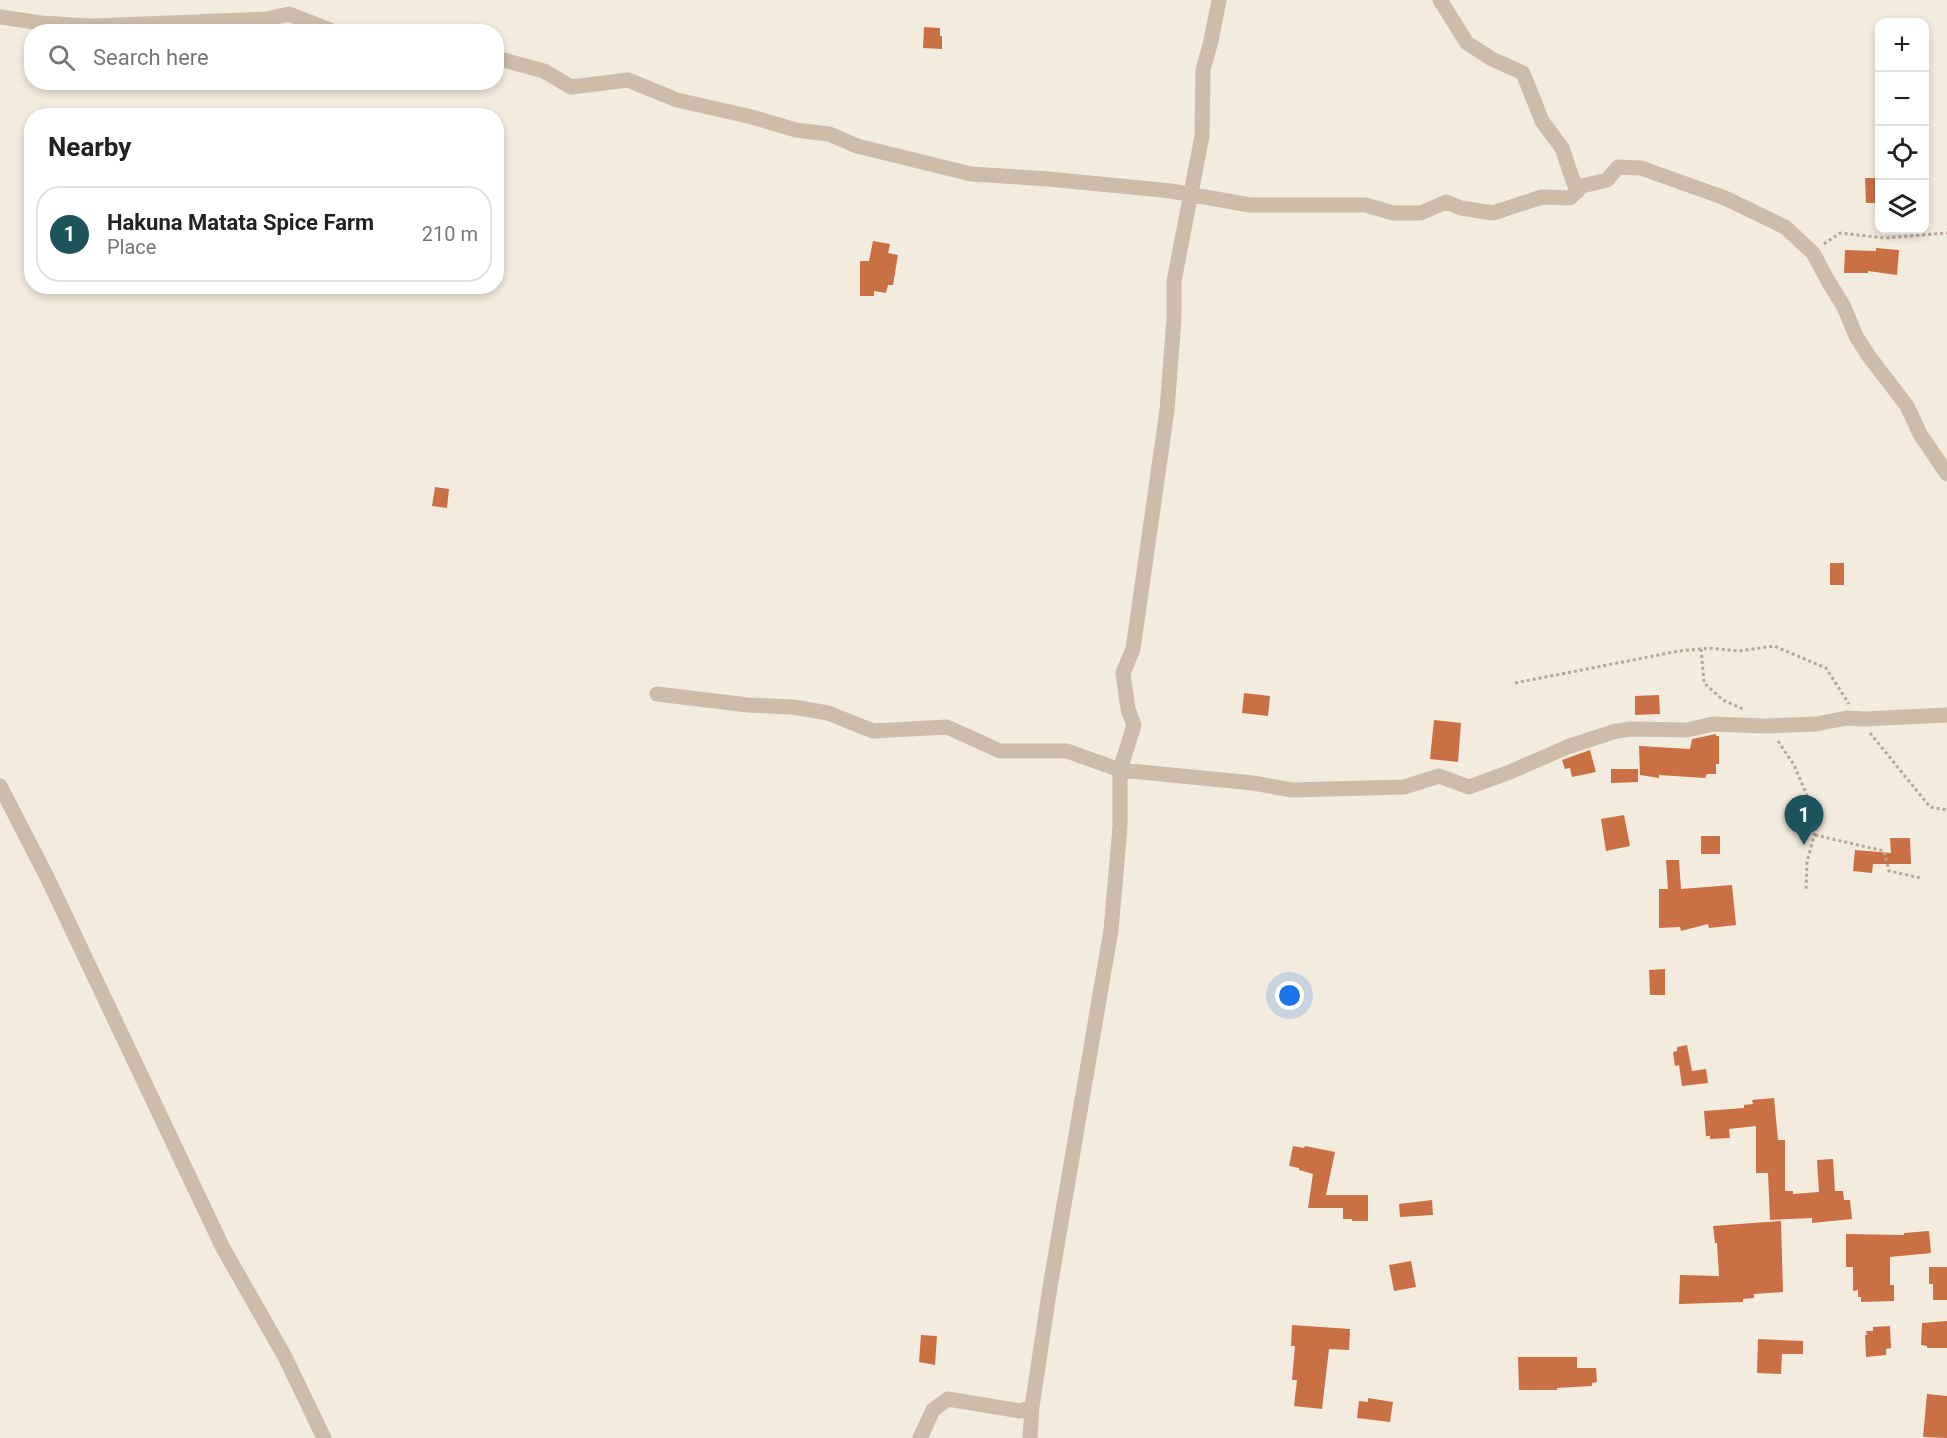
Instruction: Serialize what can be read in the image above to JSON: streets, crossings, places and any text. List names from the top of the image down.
{
  "page": {
    "map_buttons": ["+", "−"],
    "search": "Search here",
    "heading": "Nearby",
    "list": [
      {
        "mark": "1",
        "name": "Hakuna Matata Spice Farm",
        "note": "Place",
        "value": "210 m"
      }
    ],
    "pins": "1"
  }
}
